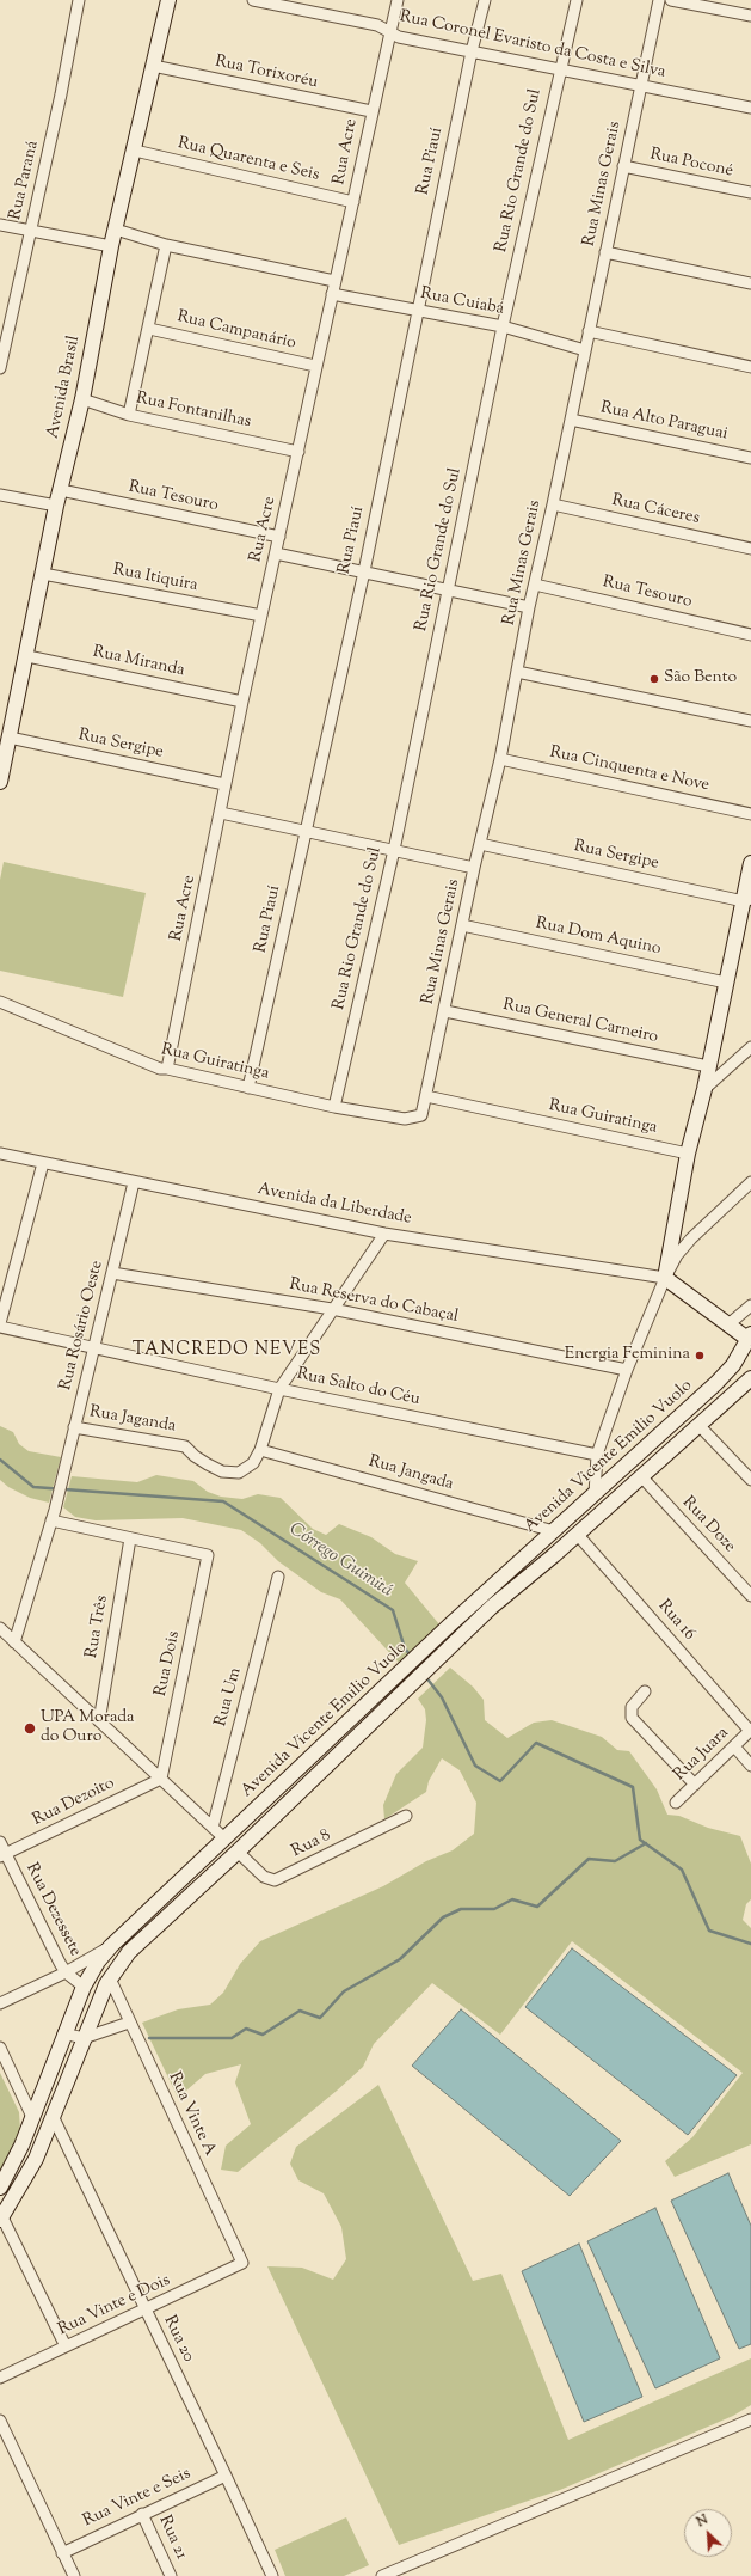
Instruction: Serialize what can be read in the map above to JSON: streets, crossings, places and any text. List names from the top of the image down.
{
  "streets": {
    "main road": ["Avenida Brasil", "Avenida Vicente Emilio Vuolo"],
    "street": [
      "Rua Coronel Evaristo da Costa e Silva",
      "Rua Torixoréu",
      "Rua Acre",
      "Rua Quarenta e Seis",
      "Rua Piauí",
      "Rua Poconé",
      "Rua Rio Grande do Sul",
      "Rua Paraná",
      "Rua Minas Gerais",
      "Rua Cuiabá",
      "Rua Campanário",
      "Rua Fontanilhas",
      "Rua Alto Paraguai",
      "Rua Tesouro",
      "Rua Cáceres",
      "Rua Itiquira",
      "Rua Miranda",
      "Rua Sergipe",
      "Rua Cinquenta e Nove",
      "Rua Dom Aquino",
      "Rua General Carneiro",
      "Rua Guiratinga",
      "Avenida da Liberdade",
      "Rua Reserva do Cabaçal",
      "Rua Rosário Oeste",
      "Rua Salto do Céu",
      "Rua Jaganda",
      "Rua Jangada",
      "Rua Doze",
      "Rua 16",
      "Rua Três",
      "Rua Dois",
      "Rua Um",
      "Rua Juara",
      "Rua Dezoito",
      "Rua 8",
      "Rua Dezessete",
      "Rua Vinte A",
      "Rua Vinte e Dois",
      "Rua 20",
      "Rua Vinte e Seis",
      "Rua 21"
    ]
  },
  "crossings": [
    ["Rua Coronel Evaristo da Costa e Silva", "Rua Acre"],
    ["Rua Coronel Evaristo da Costa e Silva", "Rua Piauí"],
    ["Rua Coronel Evaristo da Costa e Silva", "Rua Rio Grande do Sul"],
    ["Rua Coronel Evaristo da Costa e Silva", "Rua Minas Gerais"],
    ["Rua Torixoréu", "Rua Acre"],
    ["Rua Torixoréu", "Avenida Brasil"],
    ["Rua Acre", "Rua Quarenta e Seis"],
    ["Rua Acre", "Rua Cuiabá"],
    ["Rua Acre", "Rua Campanário"],
    ["Rua Acre", "Rua Fontanilhas"],
    ["Rua Acre", "Rua Tesouro"],
    ["Rua Acre", "Rua Itiquira"],
    ["Rua Acre", "Rua Miranda"],
    ["Rua Acre", "Rua Sergipe"],
    ["Rua Acre", "Rua Guiratinga"],
    ["Rua Quarenta e Seis", "Avenida Brasil"],
    ["Rua Piauí", "Rua Cuiabá"],
    ["Rua Piauí", "Rua Guiratinga"],
    ["Rua Poconé", "Rua Minas Gerais"],
    ["Rua Rio Grande do Sul", "Rua Cuiabá"],
    ["Rua Rio Grande do Sul", "Rua Guiratinga"],
    ["Rua Minas Gerais", "Rua Cuiabá"],
    ["Rua Minas Gerais", "Rua Alto Paraguai"],
    ["Rua Minas Gerais", "Rua Tesouro"],
    ["Rua Minas Gerais", "Rua Cáceres"],
    ["Rua Minas Gerais", "Rua Sergipe"],
    ["Rua Minas Gerais", "Rua Cinquenta e Nove"],
    ["Rua Minas Gerais", "Rua Dom Aquino"],
    ["Rua Minas Gerais", "Rua General Carneiro"],
    ["Rua Minas Gerais", "Rua Guiratinga"],
    ["Rua Campanário", "Rua Fontanilhas"],
    ["Avenida Brasil", "Rua Fontanilhas"],
    ["Avenida Brasil", "Rua Tesouro"],
    ["Avenida Brasil", "Rua Itiquira"],
    ["Avenida Brasil", "Rua Miranda"],
    ["Avenida Brasil", "Rua Sergipe"],
    ["Avenida da Liberdade", "Rua Rosário Oeste"],
    ["Rua Reserva do Cabaçal", "Rua Rosário Oeste"],
    ["Rua Rosário Oeste", "Rua Salto do Céu"],
    ["Rua Rosário Oeste", "Rua Jaganda"],
    ["Rua Jaganda", "Rua Jangada"],
    ["Avenida Vicente Emilio Vuolo", "Rua Jangada"],
    ["Avenida Vicente Emilio Vuolo", "Rua Doze"],
    ["Avenida Vicente Emilio Vuolo", "Rua 16"],
    ["Avenida Vicente Emilio Vuolo", "Rua 8"],
    ["Avenida Vicente Emilio Vuolo", "Rua Dezessete"],
    ["Avenida Vicente Emilio Vuolo", "Rua Vinte A"],
    ["Avenida Vicente Emilio Vuolo", "Rua 20"],
    ["Rua 16", "Rua Juara"],
    ["Rua Três", "Rua Dois"],
    ["Rua Dois", "Rua Dezoito"],
    ["Rua Dezoito", "Rua Dezessete"],
    ["Rua Vinte A", "Rua Vinte e Dois"],
    ["Rua Vinte e Dois", "Rua 20"],
    ["Rua 20", "Rua Vinte e Seis"],
    ["Rua Vinte e Seis", "Rua 21"]
  ],
  "districts": ["TANCREDO NEVES"],
  "water": ["Córrego Guimitá"],
  "places": ["São Bento", "Energia Feminina", "UPA Morada do Ouro"],
  "north": "top left"
}
